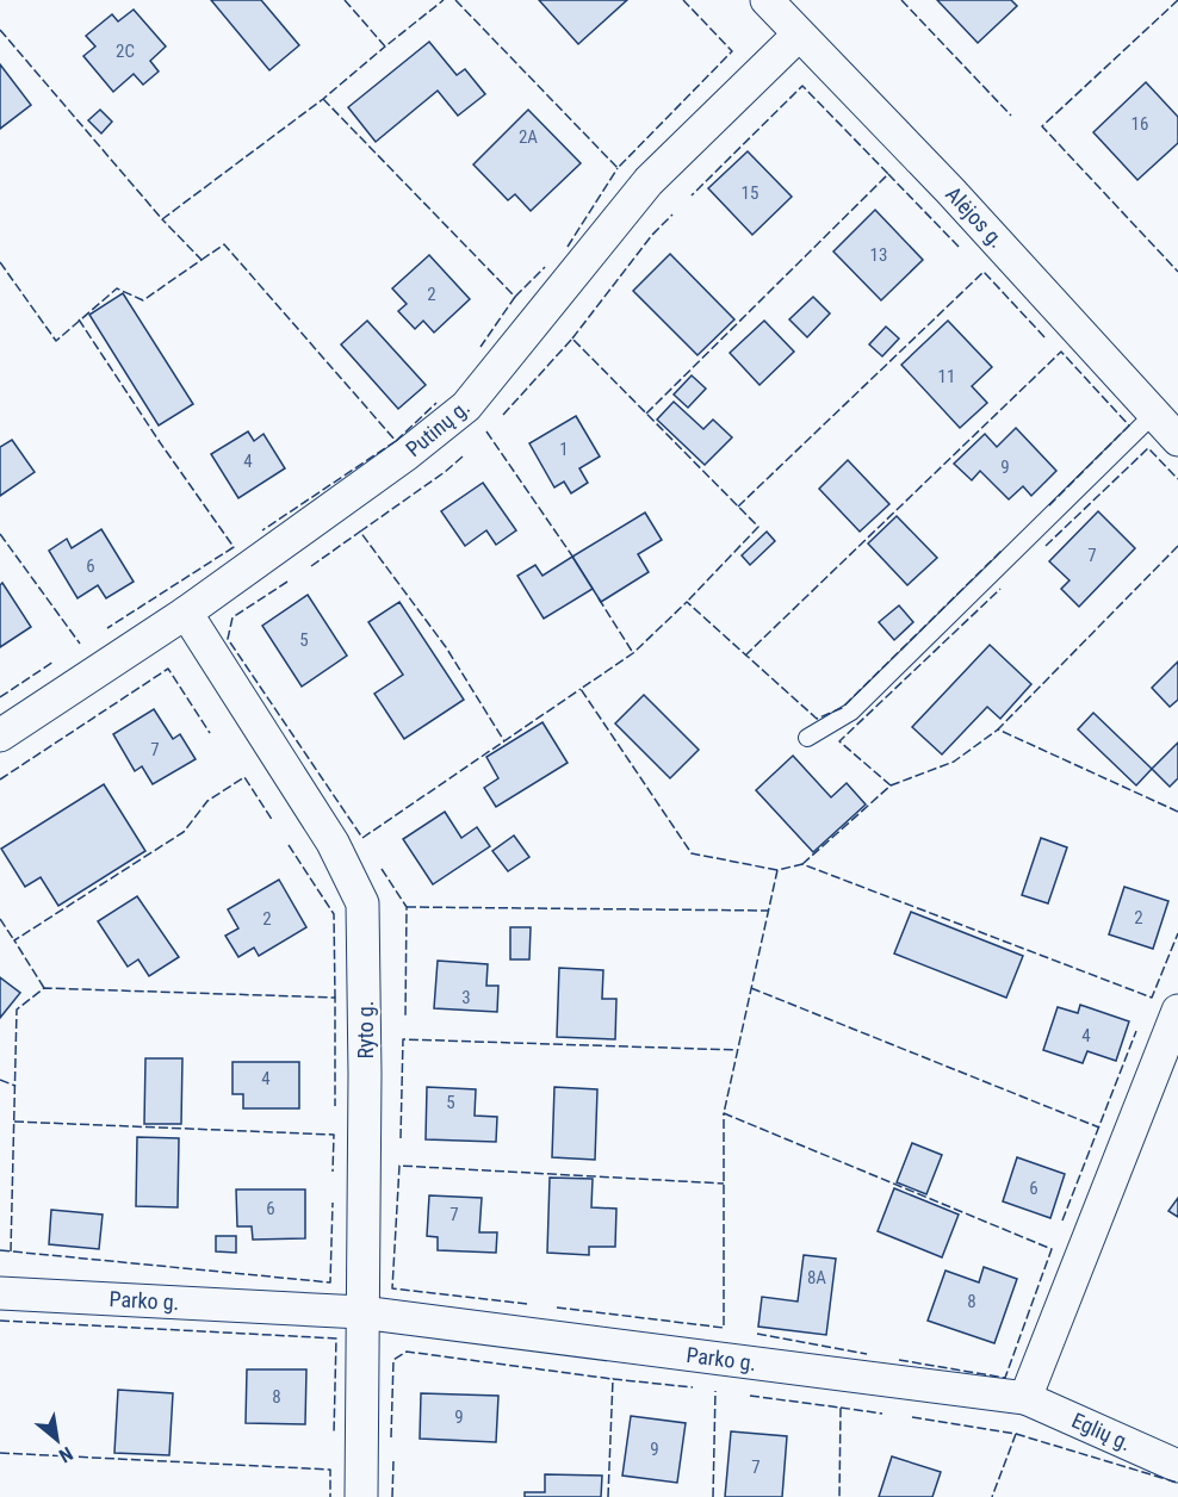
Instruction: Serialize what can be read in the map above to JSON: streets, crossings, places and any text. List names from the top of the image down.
{
  "streets": {
    "street": [
      "Alėjos g.",
      "Putinų g.",
      "Ryto g.",
      "Parko g.",
      "Eglių g."
    ]
  },
  "crossings": [
    ["Alėjos g.", "Putinų g."],
    ["Putinų g.", "Ryto g."],
    ["Ryto g.", "Parko g."],
    ["Parko g.", "Eglių g."]
  ],
  "house_numbers": [
    "2C",
    "16",
    "2A",
    "15",
    "13",
    "2",
    "11",
    "1",
    "4",
    "9",
    "7",
    "6",
    "5",
    "7",
    "2",
    "2",
    "3",
    "4",
    "4",
    "5",
    "6",
    "6",
    "7",
    "8A",
    "8",
    "8",
    "9",
    "9",
    "7"
  ],
  "north": "bottom right"
}
